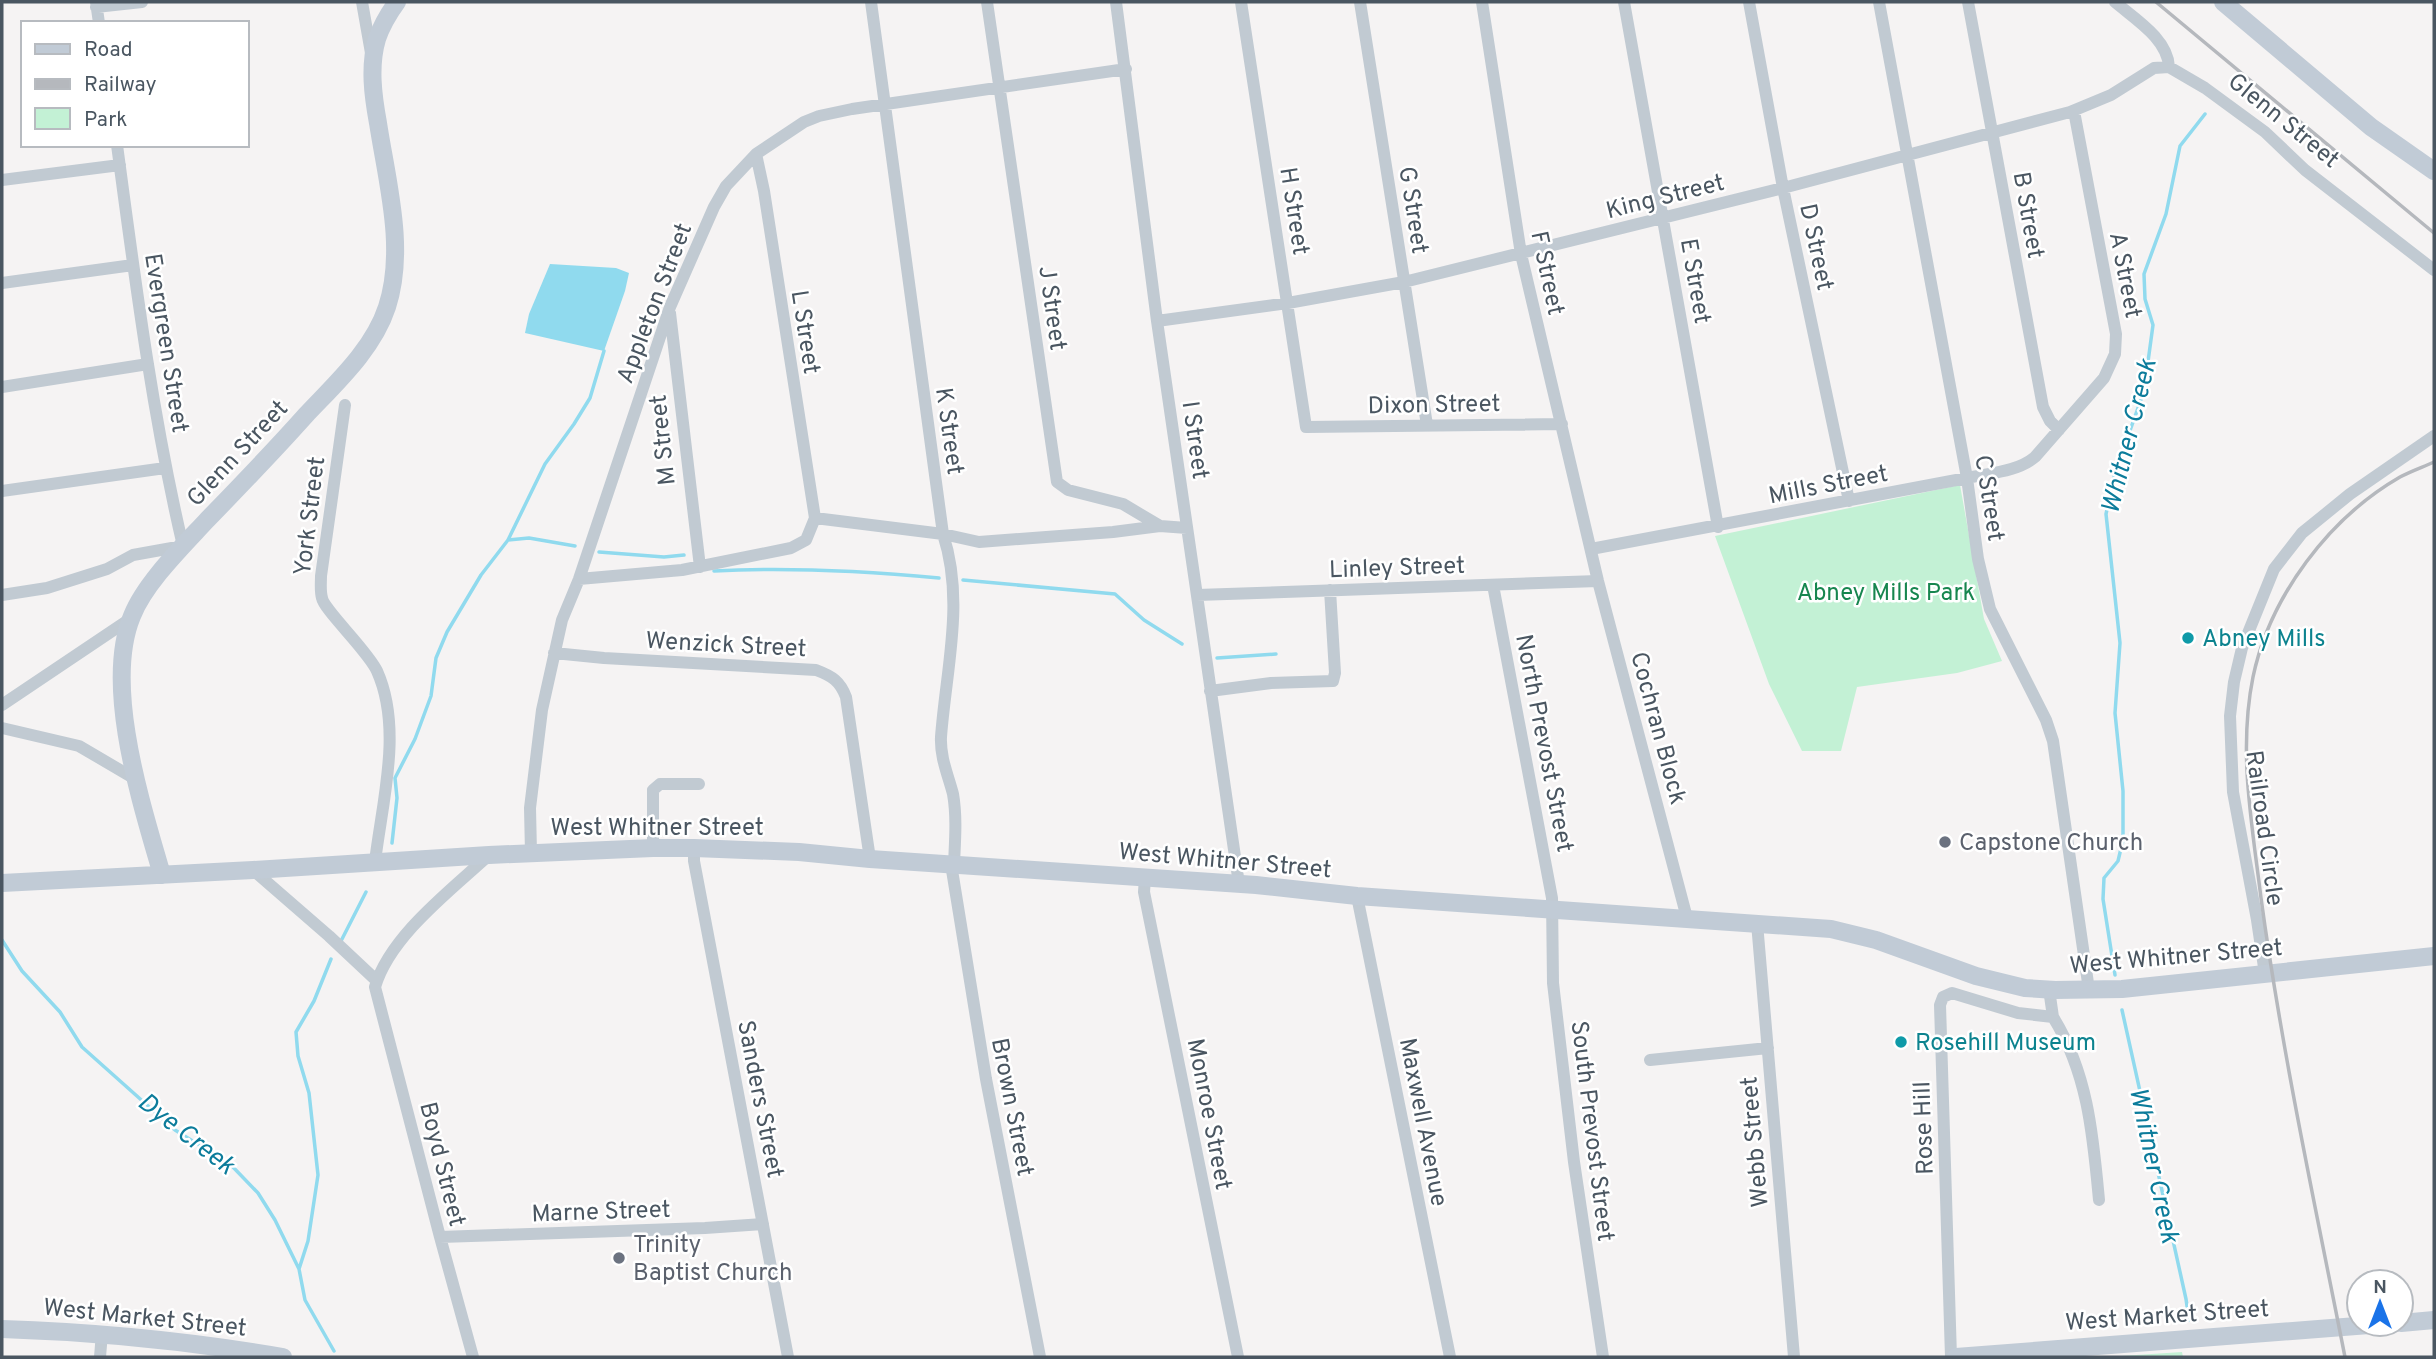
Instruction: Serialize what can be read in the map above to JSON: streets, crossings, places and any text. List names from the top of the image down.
{
  "streets": {
    "main road": ["Glenn Street", "West Whitner Street", "West Market Street"],
    "street": [
      "King Street",
      "G Street",
      "H Street",
      "B Street",
      "D Street",
      "F Street",
      "A Street",
      "E Street",
      "Appleton Street",
      "J Street",
      "L Street",
      "Evergreen Street",
      "Dixon Street",
      "K Street",
      "M Street",
      "I Street",
      "Mills Street",
      "C Street",
      "York Street",
      "Linley Street",
      "Wenzick Street",
      "Cochran Block",
      "North Prevost Street",
      "Railroad Circle",
      "Sanders Street",
      "Brown Street",
      "Monroe Street",
      "Maxwell Avenue",
      "Rose Hill",
      "South Prevost Street",
      "Webb Street",
      "Boyd Street",
      "Marne Street"
    ]
  },
  "crossings": [
    ["Glenn Street", "King Street"],
    ["Glenn Street", "Evergreen Street"],
    ["Glenn Street", "West Whitner Street"],
    ["King Street", "G Street"],
    ["King Street", "H Street"],
    ["King Street", "B Street"],
    ["King Street", "D Street"],
    ["King Street", "F Street"],
    ["King Street", "A Street"],
    ["King Street", "E Street"],
    ["King Street", "I Street"],
    ["King Street", "C Street"],
    ["G Street", "Dixon Street"],
    ["H Street", "Dixon Street"],
    ["B Street", "A Street"],
    ["B Street", "Mills Street"],
    ["D Street", "Mills Street"],
    ["F Street", "Dixon Street"],
    ["F Street", "Mills Street"],
    ["F Street", "Cochran Block"],
    ["A Street", "Mills Street"],
    ["E Street", "Mills Street"],
    ["Appleton Street", "J Street"],
    ["Appleton Street", "L Street"],
    ["Appleton Street", "K Street"],
    ["Appleton Street", "M Street"],
    ["Appleton Street", "I Street"],
    ["Appleton Street", "Wenzick Street"],
    ["Appleton Street", "West Whitner Street"],
    ["J Street", "I Street"],
    ["K Street", "West Whitner Street"],
    ["K Street", "Brown Street"],
    ["I Street", "Linley Street"],
    ["I Street", "West Whitner Street"],
    ["Mills Street", "C Street"],
    ["Mills Street", "Cochran Block"],
    ["C Street", "West Whitner Street"],
    ["York Street", "West Whitner Street"],
    ["Linley Street", "Cochran Block"],
    ["Linley Street", "North Prevost Street"],
    ["Wenzick Street", "West Whitner Street"],
    ["Cochran Block", "West Whitner Street"],
    ["North Prevost Street", "West Whitner Street"],
    ["North Prevost Street", "South Prevost Street"],
    ["West Whitner Street", "Railroad Circle"],
    ["West Whitner Street", "Sanders Street"],
    ["West Whitner Street", "Brown Street"],
    ["West Whitner Street", "Monroe Street"],
    ["West Whitner Street", "Maxwell Avenue"],
    ["West Whitner Street", "South Prevost Street"],
    ["West Whitner Street", "Webb Street"],
    ["Sanders Street", "Marne Street"],
    ["Rose Hill", "West Market Street"],
    ["Boyd Street", "Marne Street"]
  ],
  "water": ["Whitner Creek", "Dye Creek"],
  "parks": ["Abney Mills Park"],
  "places": [
    "Abney Mills",
    "Capstone Church",
    "Rosehill Museum",
    "Trinity Baptist Church"
  ],
  "legend": ["Road", "Railway", "Park"],
  "north": "top"
}
